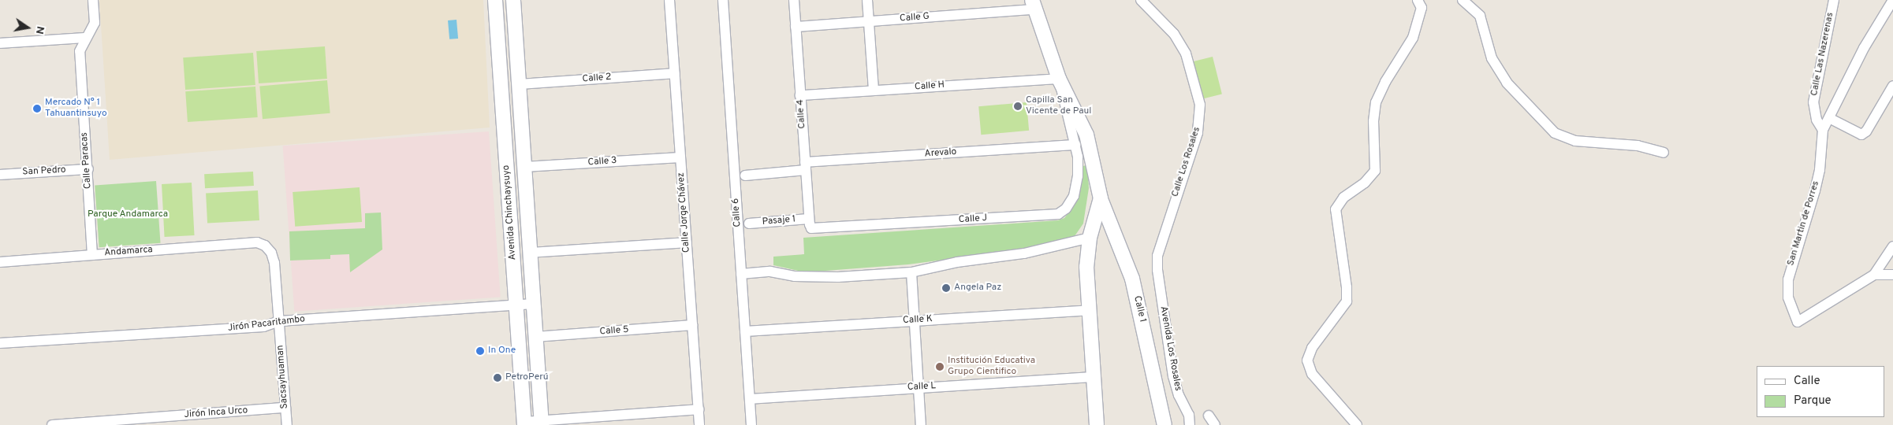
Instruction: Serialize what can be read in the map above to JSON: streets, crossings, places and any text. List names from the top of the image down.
{
  "streets": {
    "main road": ["Avenida Chinchaysuyo", "Calle 1"],
    "street": [
      "Calle G",
      "Calle Las Nazerenas",
      "Calle 2",
      "Calle H",
      "Calle 4",
      "Arevalo",
      "Calle Paracas",
      "Calle 3",
      "Calle Los Rosales",
      "San Pedro",
      "Calle Jorge Chávez",
      "Calle 6",
      "Calle J",
      "Pasaje 1",
      "San Martin de Porres",
      "Andamarca",
      "Calle K",
      "Jirón Pacaritambo",
      "Calle 5",
      "Avenida Los Rosales",
      "Sacsayhuaman",
      "Calle L",
      "Jirón Inca Urco"
    ]
  },
  "crossings": [
    ["Calle G", "Calle 4"],
    ["Calle G", "Calle 1"],
    ["Calle Las Nazerenas", "San Martin de Porres"],
    ["Calle 2", "Avenida Chinchaysuyo"],
    ["Calle 2", "Calle Jorge Chávez"],
    ["Calle H", "Calle 4"],
    ["Calle H", "Calle J"],
    ["Calle H", "Calle 1"],
    ["Calle 4", "Arevalo"],
    ["Calle 4", "Calle J"],
    ["Calle 4", "Pasaje 1"],
    ["Arevalo", "Calle J"],
    ["Calle Paracas", "San Pedro"],
    ["Calle Paracas", "Andamarca"],
    ["Calle 3", "Avenida Chinchaysuyo"],
    ["Calle 3", "Calle Jorge Chávez"],
    ["Calle Los Rosales", "Avenida Los Rosales"],
    ["Avenida Chinchaysuyo", "Jirón Pacaritambo"],
    ["Avenida Chinchaysuyo", "Calle 5"],
    ["Calle Jorge Chávez", "Calle 5"],
    ["Calle 6", "Calle K"],
    ["Calle 6", "Calle L"],
    ["Calle J", "Pasaje 1"],
    ["Calle J", "Calle 1"],
    ["Andamarca", "Sacsayhuaman"],
    ["Calle 1", "Calle K"],
    ["Calle 1", "Calle L"],
    ["Jirón Pacaritambo", "Sacsayhuaman"],
    ["Sacsayhuaman", "Jirón Inca Urco"]
  ],
  "parks": ["Parque Andamarca"],
  "places": [
    "Capilla San Vicente de Paul",
    "Mercado N° 1 Tahuantinsuyo",
    "Angela Paz",
    "In One",
    "Institución Educativa Grupo Cientifico",
    "PetroPerú"
  ],
  "legend": ["Calle", "Parque"],
  "north": "right"
}
